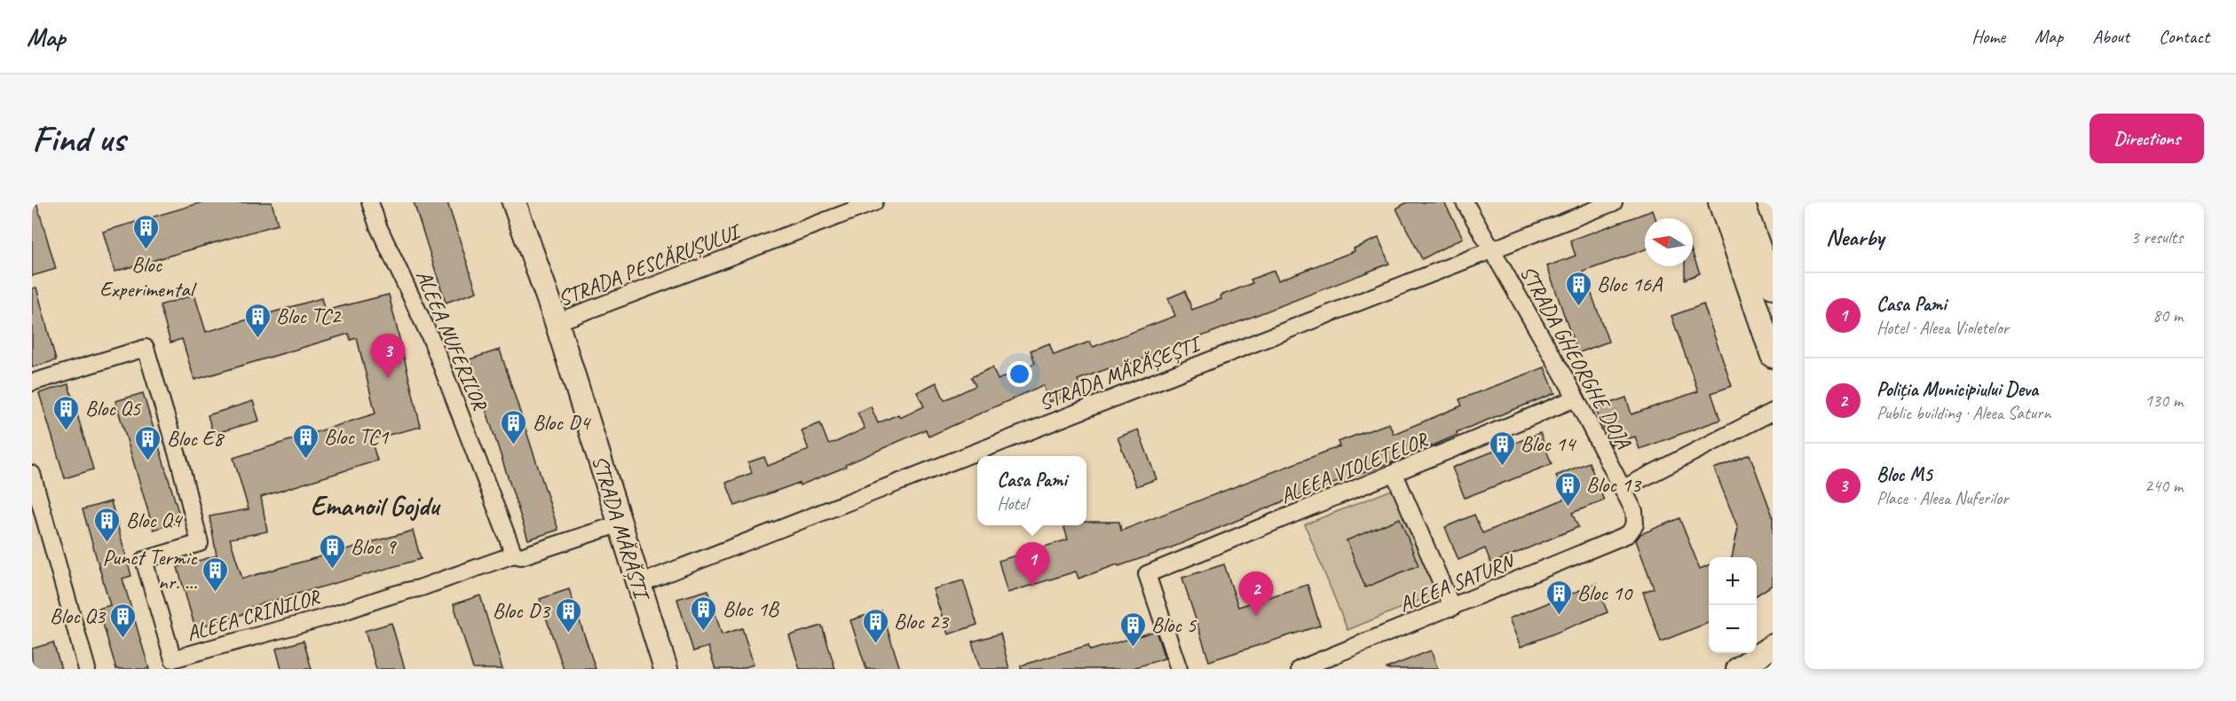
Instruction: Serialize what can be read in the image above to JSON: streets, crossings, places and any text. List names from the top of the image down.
{
  "streets": {
    "main road": ["STRADA MĂRĂȘTI"],
    "street": [
      "STRADA PESCĂRUȘULUI",
      "ALEEA NUFERILOR",
      "STRADA GHEORGHE DOJA",
      "STRADA MĂRĂȘEȘTI",
      "ALEEA VIOLETELOR",
      "ALEEA SATURN",
      "ALEEA CRINILOR"
    ]
  },
  "crossings": [
    ["STRADA PESCĂRUȘULUI", "STRADA MĂRĂȘTI"],
    ["ALEEA NUFERILOR", "ALEEA CRINILOR"],
    ["STRADA GHEORGHE DOJA", "STRADA MĂRĂȘEȘTI"],
    ["STRADA GHEORGHE DOJA", "ALEEA VIOLETELOR"],
    ["STRADA GHEORGHE DOJA", "ALEEA SATURN"],
    ["STRADA MĂRĂȘEȘTI", "STRADA MĂRĂȘTI"],
    ["STRADA MĂRĂȘTI", "ALEEA CRINILOR"]
  ],
  "districts": ["Emanoil Gojdu"],
  "places": {
    "building": [
      "Bloc Experimental",
      "Bloc 16A",
      "Bloc TC2",
      "Bloc Q5",
      "Bloc D4",
      "Bloc TC1",
      "Bloc E8",
      "Bloc 14",
      "Bloc 13",
      "Bloc Q4",
      "Bloc 9",
      "Punct Termic nr. ...",
      "Bloc 10",
      "Bloc 1B",
      "Bloc D3",
      "Bloc Q3",
      "Bloc 23",
      "Bloc 5"
    ]
  },
  "north": "left",
  "page": {
    "header": "Map",
    "nav": [
      "Home",
      "Map",
      "About",
      "Contact"
    ],
    "buttons": "Directions",
    "title": "Find us",
    "heading": ["Nearby", "3 results"],
    "list": [
      {
        "mark": "1",
        "name": "Casa Pami",
        "note": "Hotel · Aleea Violetelor",
        "value": "80 m"
      },
      {
        "mark": "2",
        "name": "Poliția Municipiului Deva",
        "note": "Public building · Aleea Saturn",
        "value": "130 m"
      },
      {
        "mark": "3",
        "name": "Bloc M5",
        "note": "Place · Aleea Nuferilor",
        "value": "240 m"
      }
    ],
    "pins": ["3", "1", "2"],
    "popup": ["Casa Pami", "Hotel"],
    "map_buttons": ["+", "−"]
  }
}
